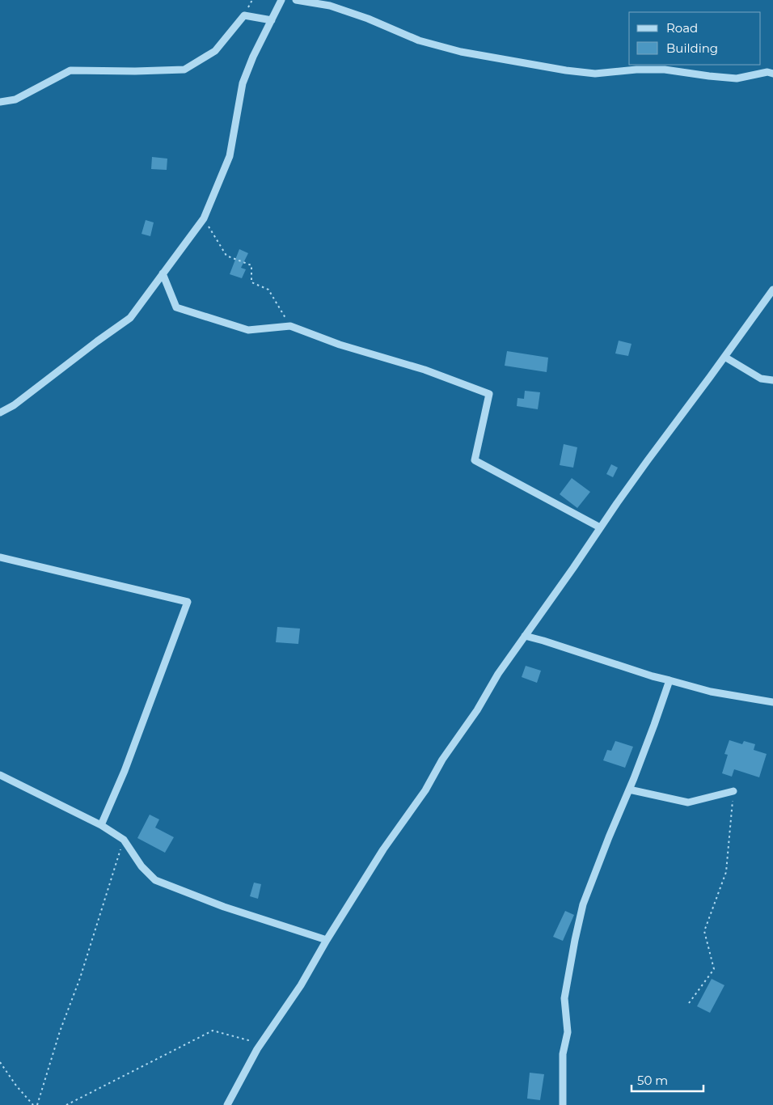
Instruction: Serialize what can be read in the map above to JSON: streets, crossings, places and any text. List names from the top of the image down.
{
  "legend": ["Road", "Building"],
  "scale_bar": "50 m"
}
